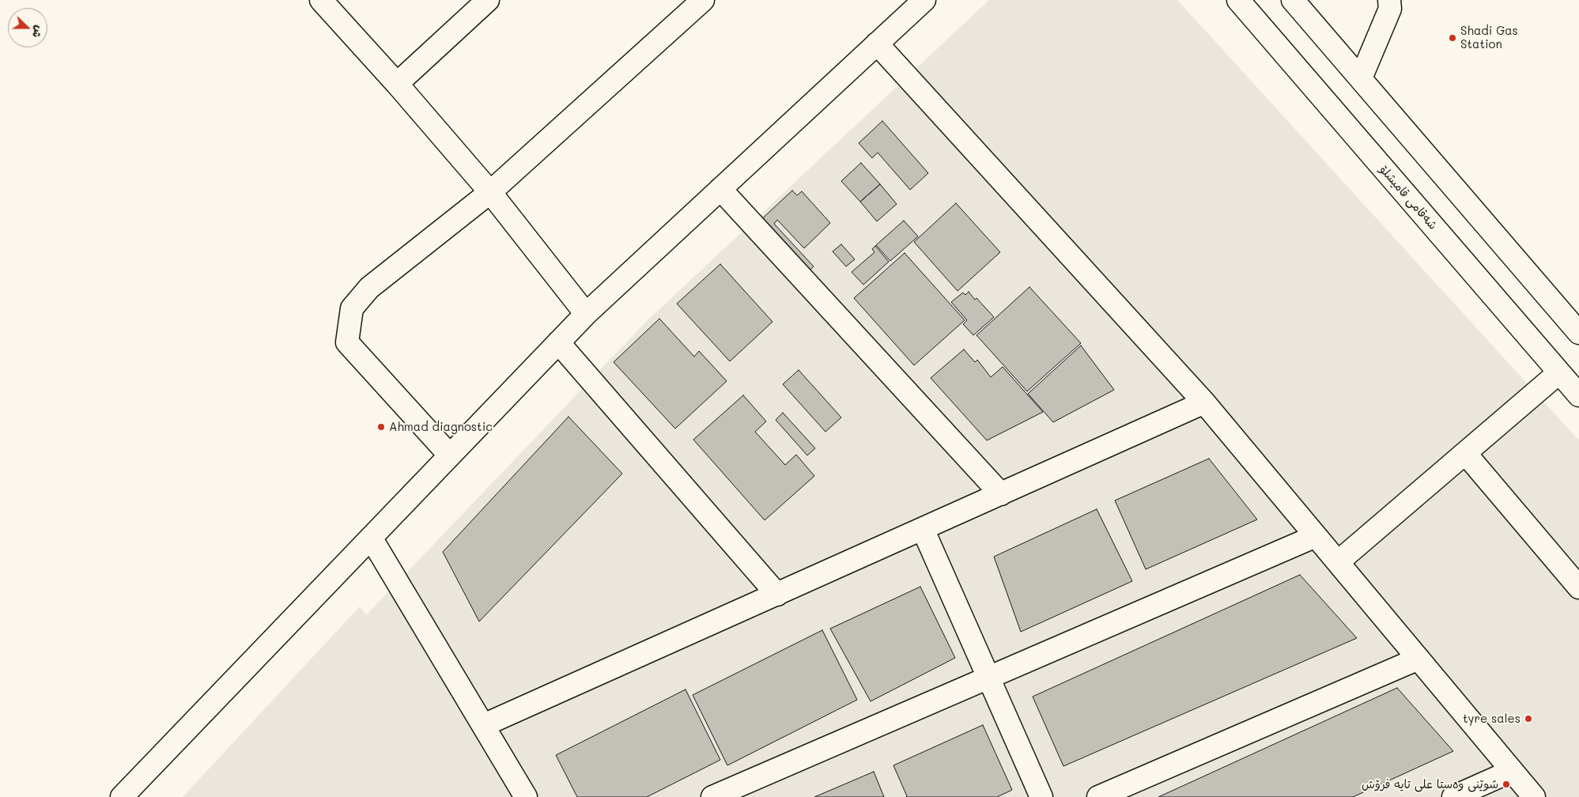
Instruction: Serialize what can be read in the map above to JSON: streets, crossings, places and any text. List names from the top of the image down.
{
  "streets": {
    "street": ["شەقامی قامیشلۆ"]
  },
  "places": [
    "Shadi Gas Station",
    "Ahmad diagnostic",
    "tyre sales",
    "شوێنی وەستا علی تایە فرۆش"
  ],
  "north": "right"
}
